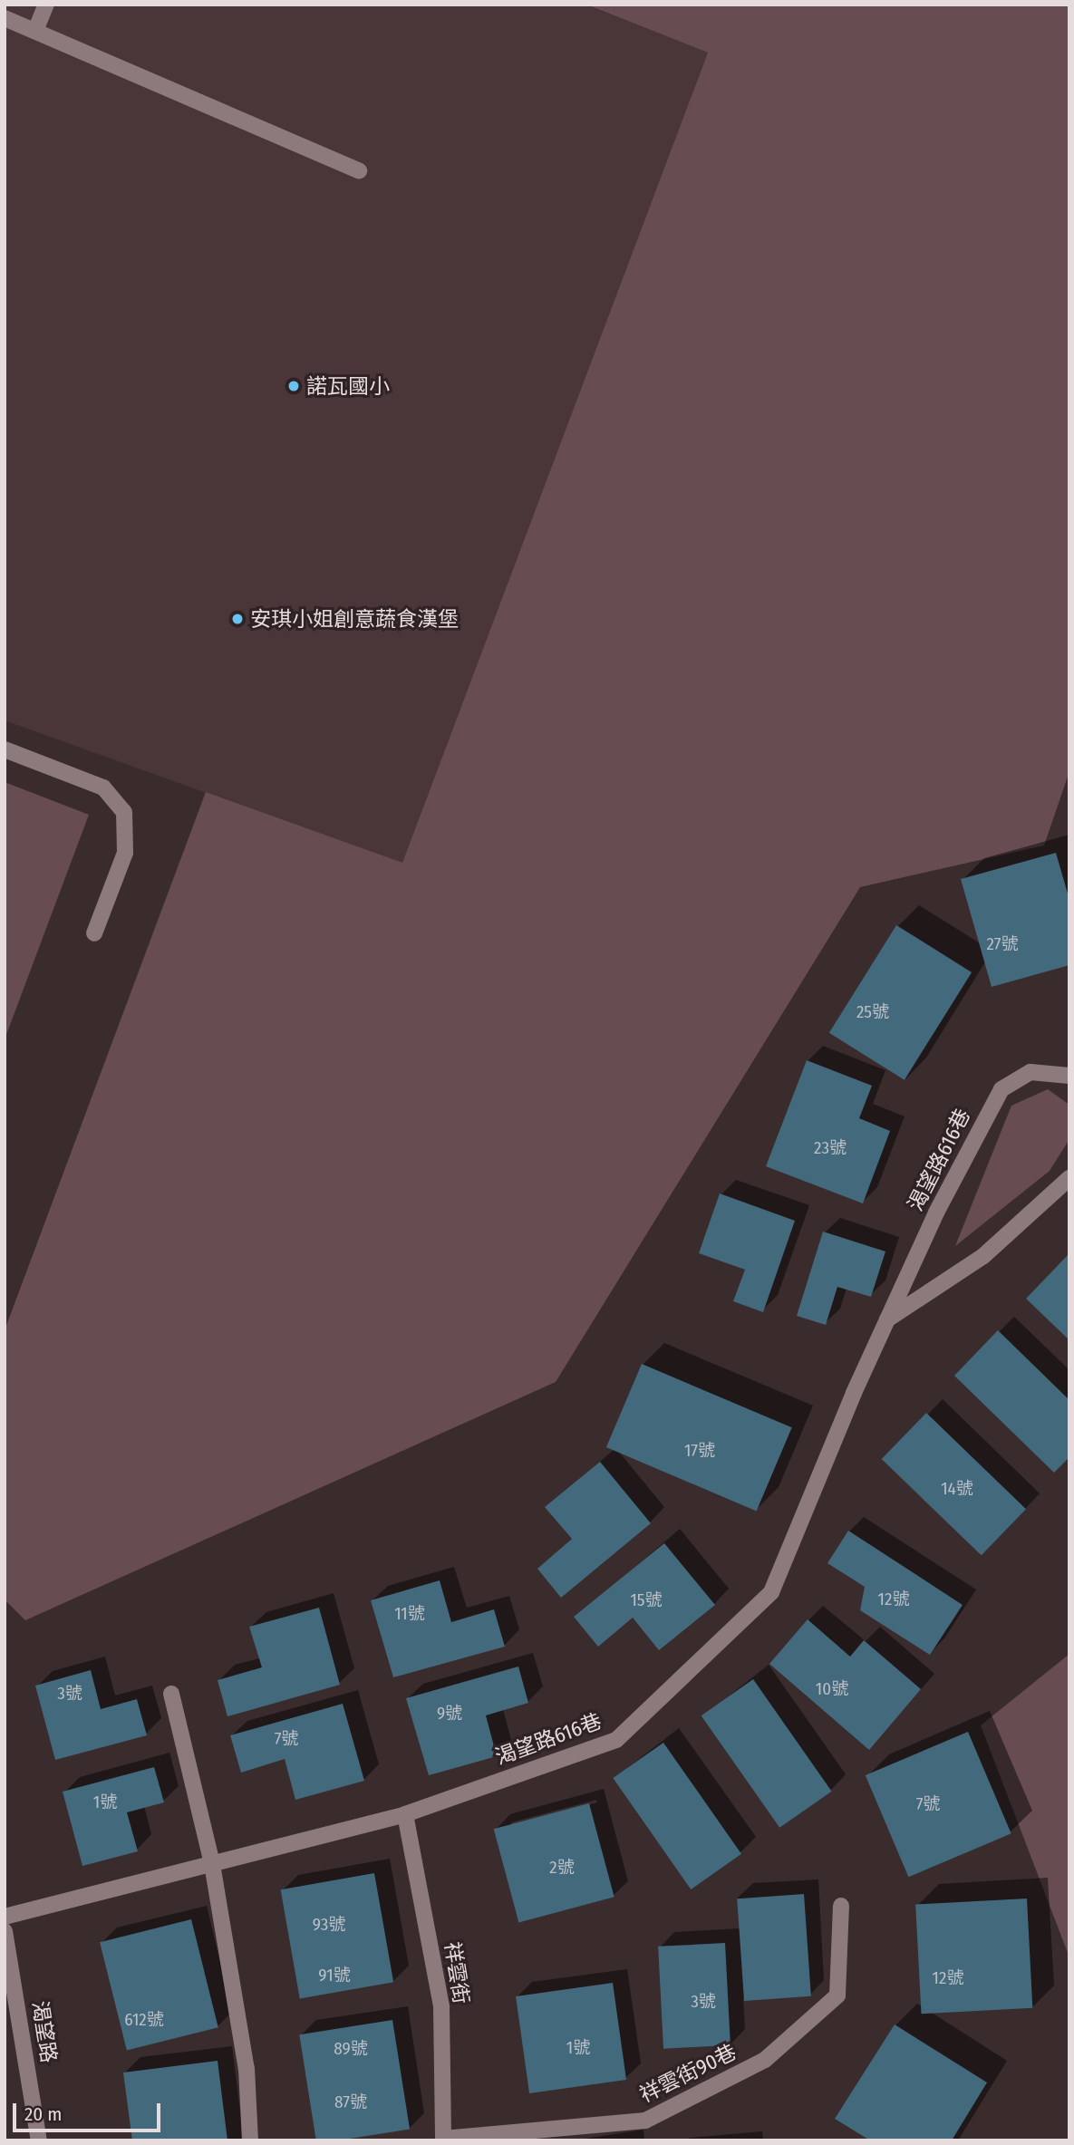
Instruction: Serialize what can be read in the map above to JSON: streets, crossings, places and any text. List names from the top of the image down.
{
  "streets": {
    "street": [
      "渴望路616巷",
      "祥雲街",
      "渴望路",
      "祥雲街90巷"
    ]
  },
  "crossings": [
    ["渴望路616巷", "祥雲街"],
    ["祥雲街", "祥雲街90巷"]
  ],
  "places": ["諾瓦國小", "安琪小姐創意蔬食漢堡"],
  "house_numbers": [
    "27號",
    "25號",
    "23號",
    "17號",
    "14號",
    "12號",
    "15號",
    "11號",
    "10號",
    "3號",
    "9號",
    "7號",
    "1號",
    "7號",
    "2號",
    "93號",
    "91號",
    "12號",
    "3號",
    "612號",
    "1號",
    "89號",
    "87號"
  ],
  "scale_bar": "20 m"
}
